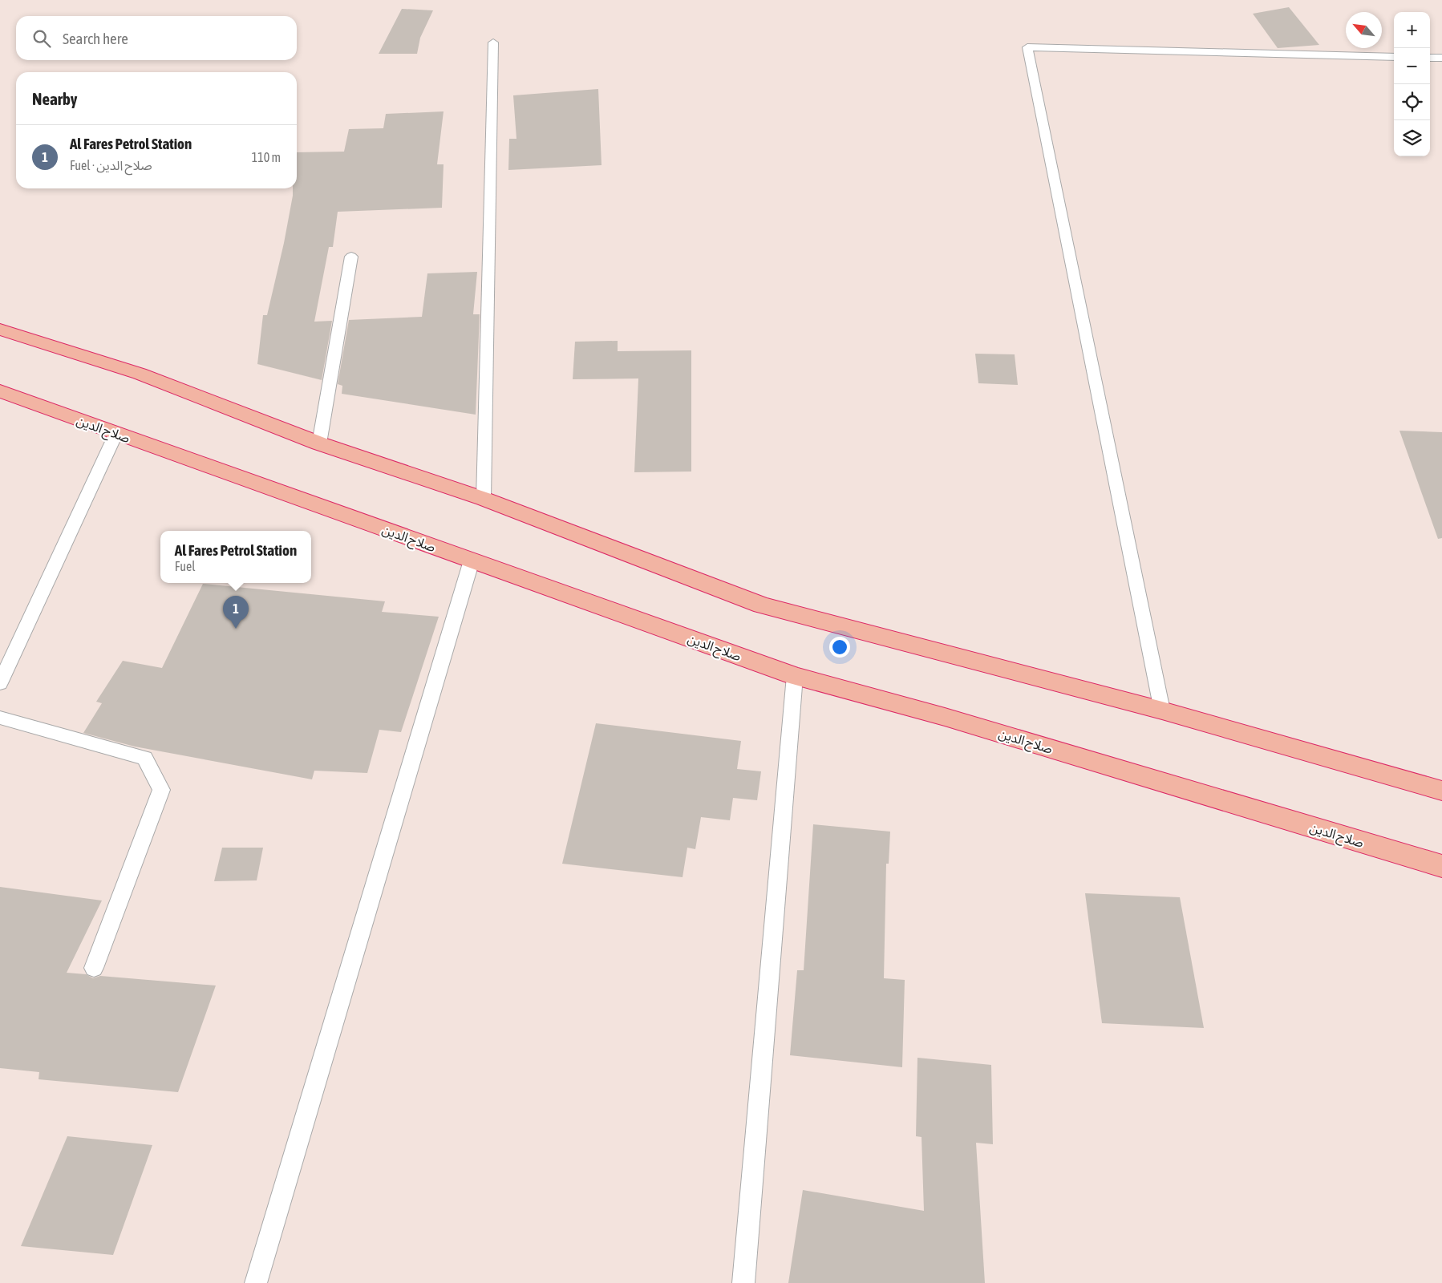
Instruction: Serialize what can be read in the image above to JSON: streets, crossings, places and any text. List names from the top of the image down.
{
  "streets": {
    "highway": ["صلاح الدين"]
  },
  "north": "top left",
  "page": {
    "map_buttons": ["+", "−"],
    "search": "Search here",
    "heading": "Nearby",
    "list": [
      {
        "mark": "1",
        "name": "Al Fares Petrol Station",
        "note": "Fuel · صلاح الدين",
        "value": "110 m"
      }
    ],
    "popup": ["Al Fares Petrol Station", "Fuel"],
    "pins": "1"
  }
}
